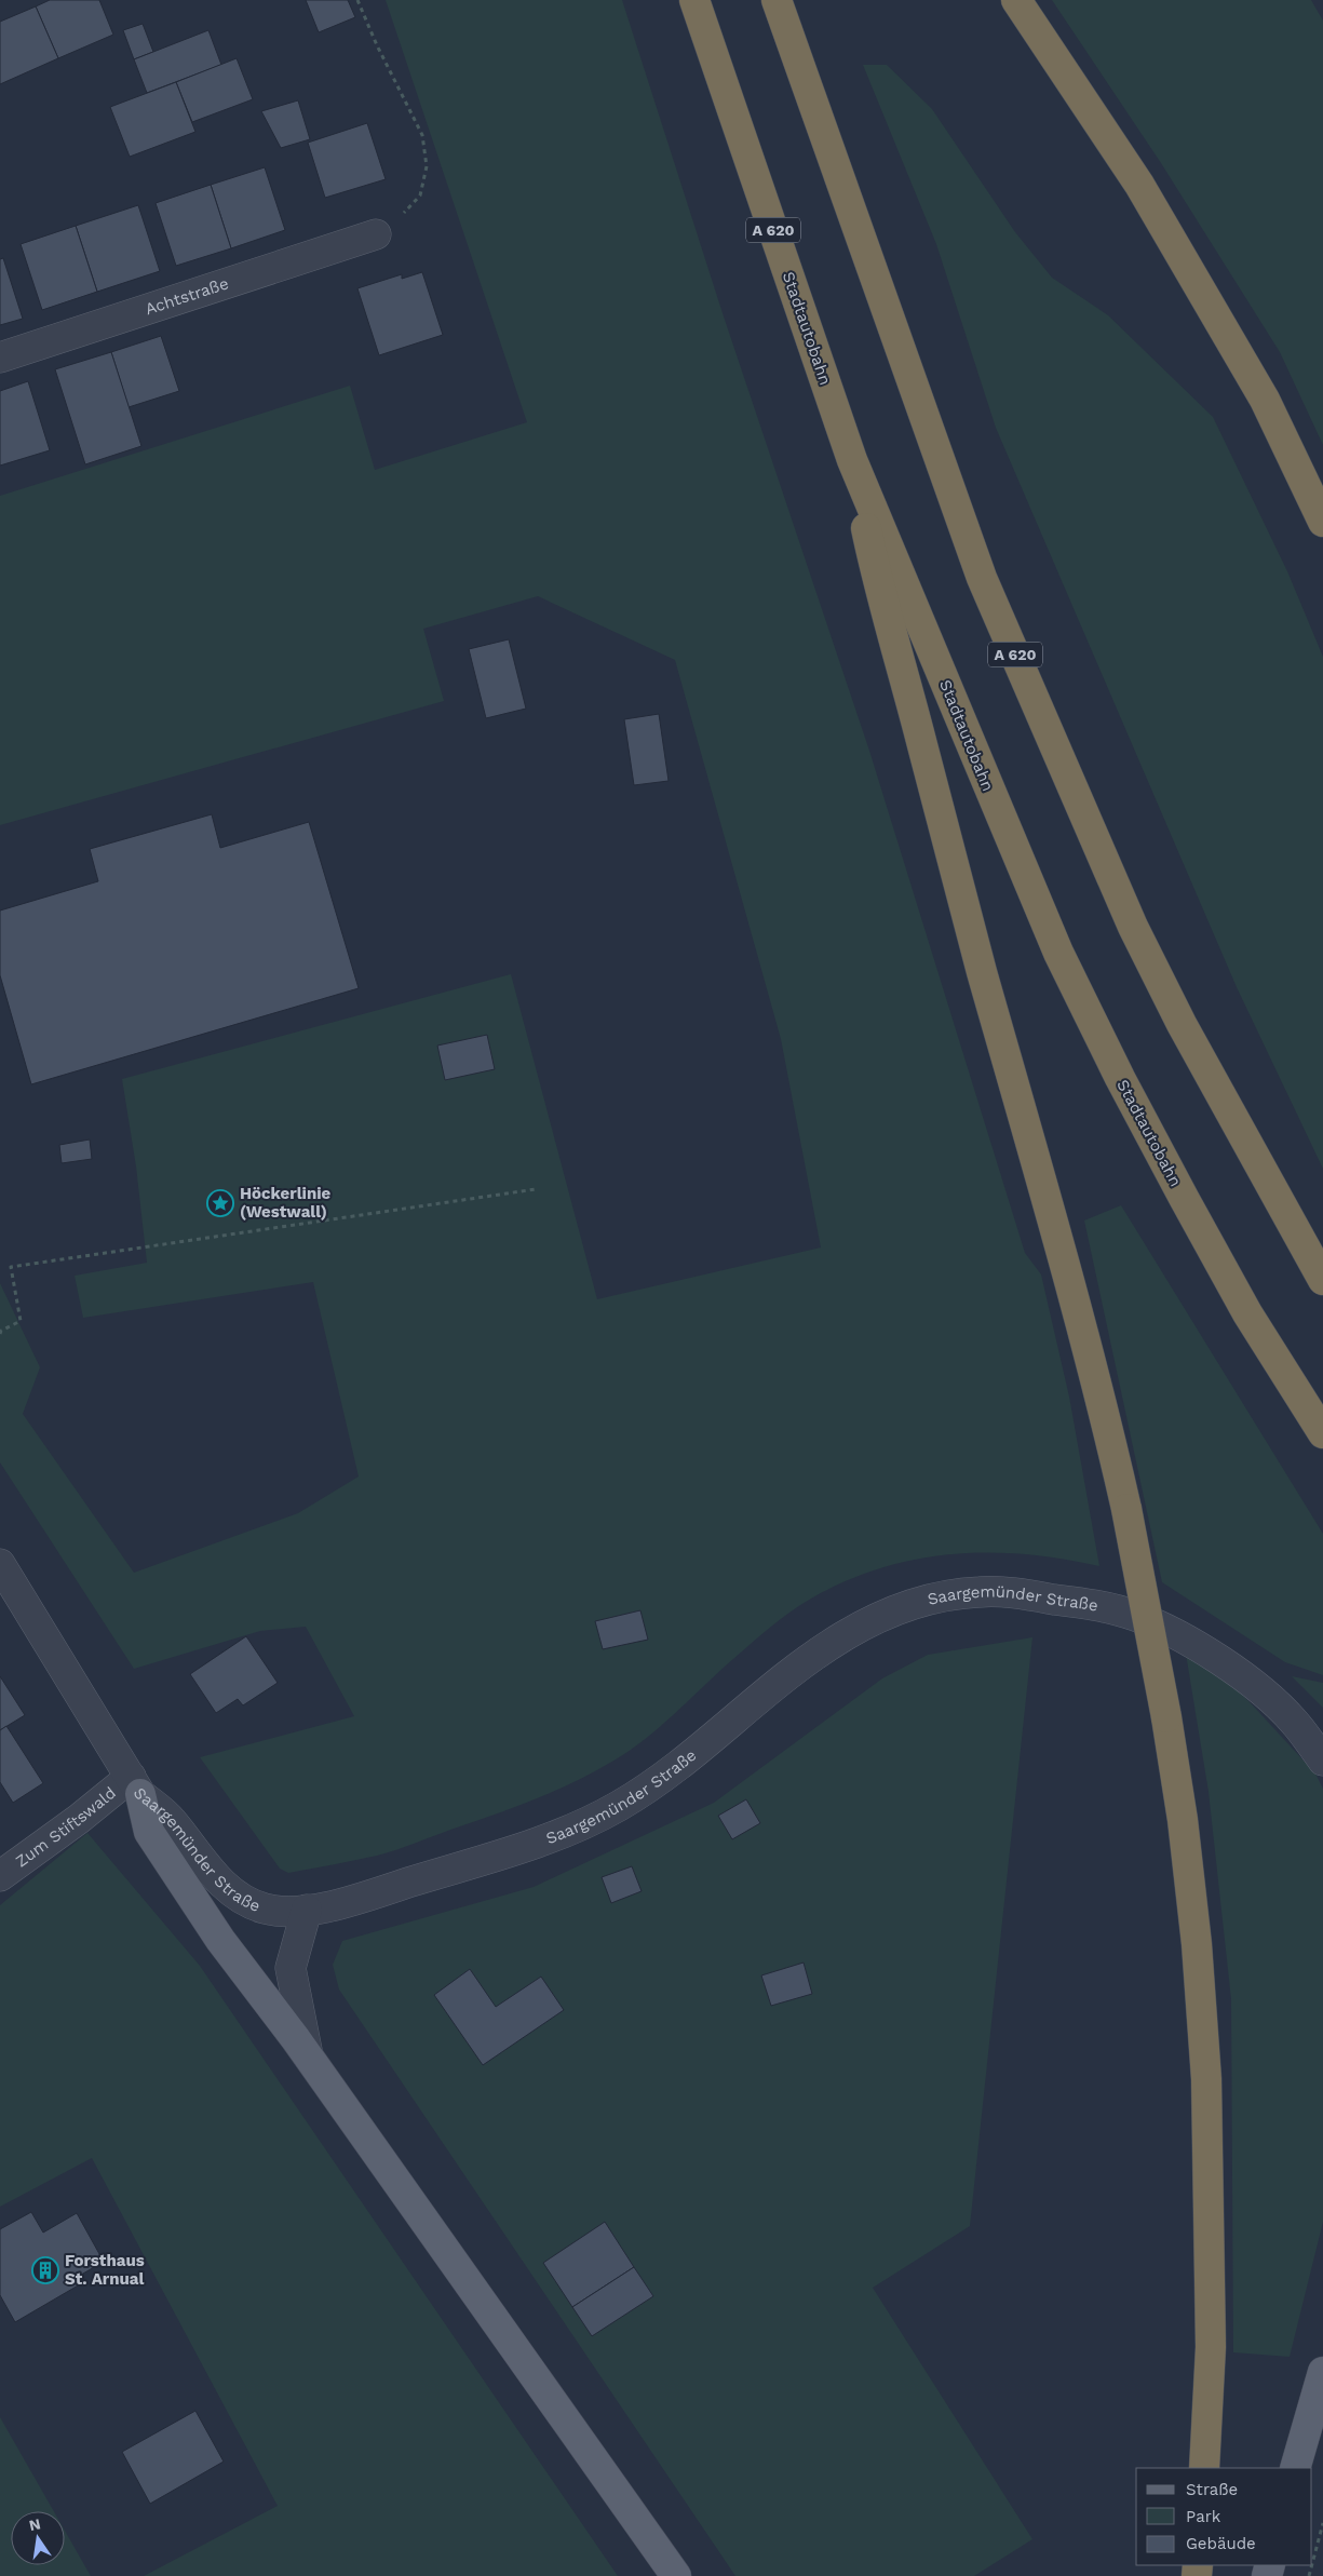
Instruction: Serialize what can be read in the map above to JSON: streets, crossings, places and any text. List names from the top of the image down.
{
  "streets": {
    "highway": ["A 620", "Stadtautobahn"],
    "street": ["Achtstraße", "Saargemünder Straße", "Zum Stiftswald"]
  },
  "crossings": [
    ["Saargemünder Straße", "Zum Stiftswald"]
  ],
  "places": {
    "place": ["Höckerlinie (Westwall)"],
    "building": ["Forsthaus St. Arnual"]
  },
  "legend": ["Straße", "Park", "Gebäude"],
  "north": "top"
}
